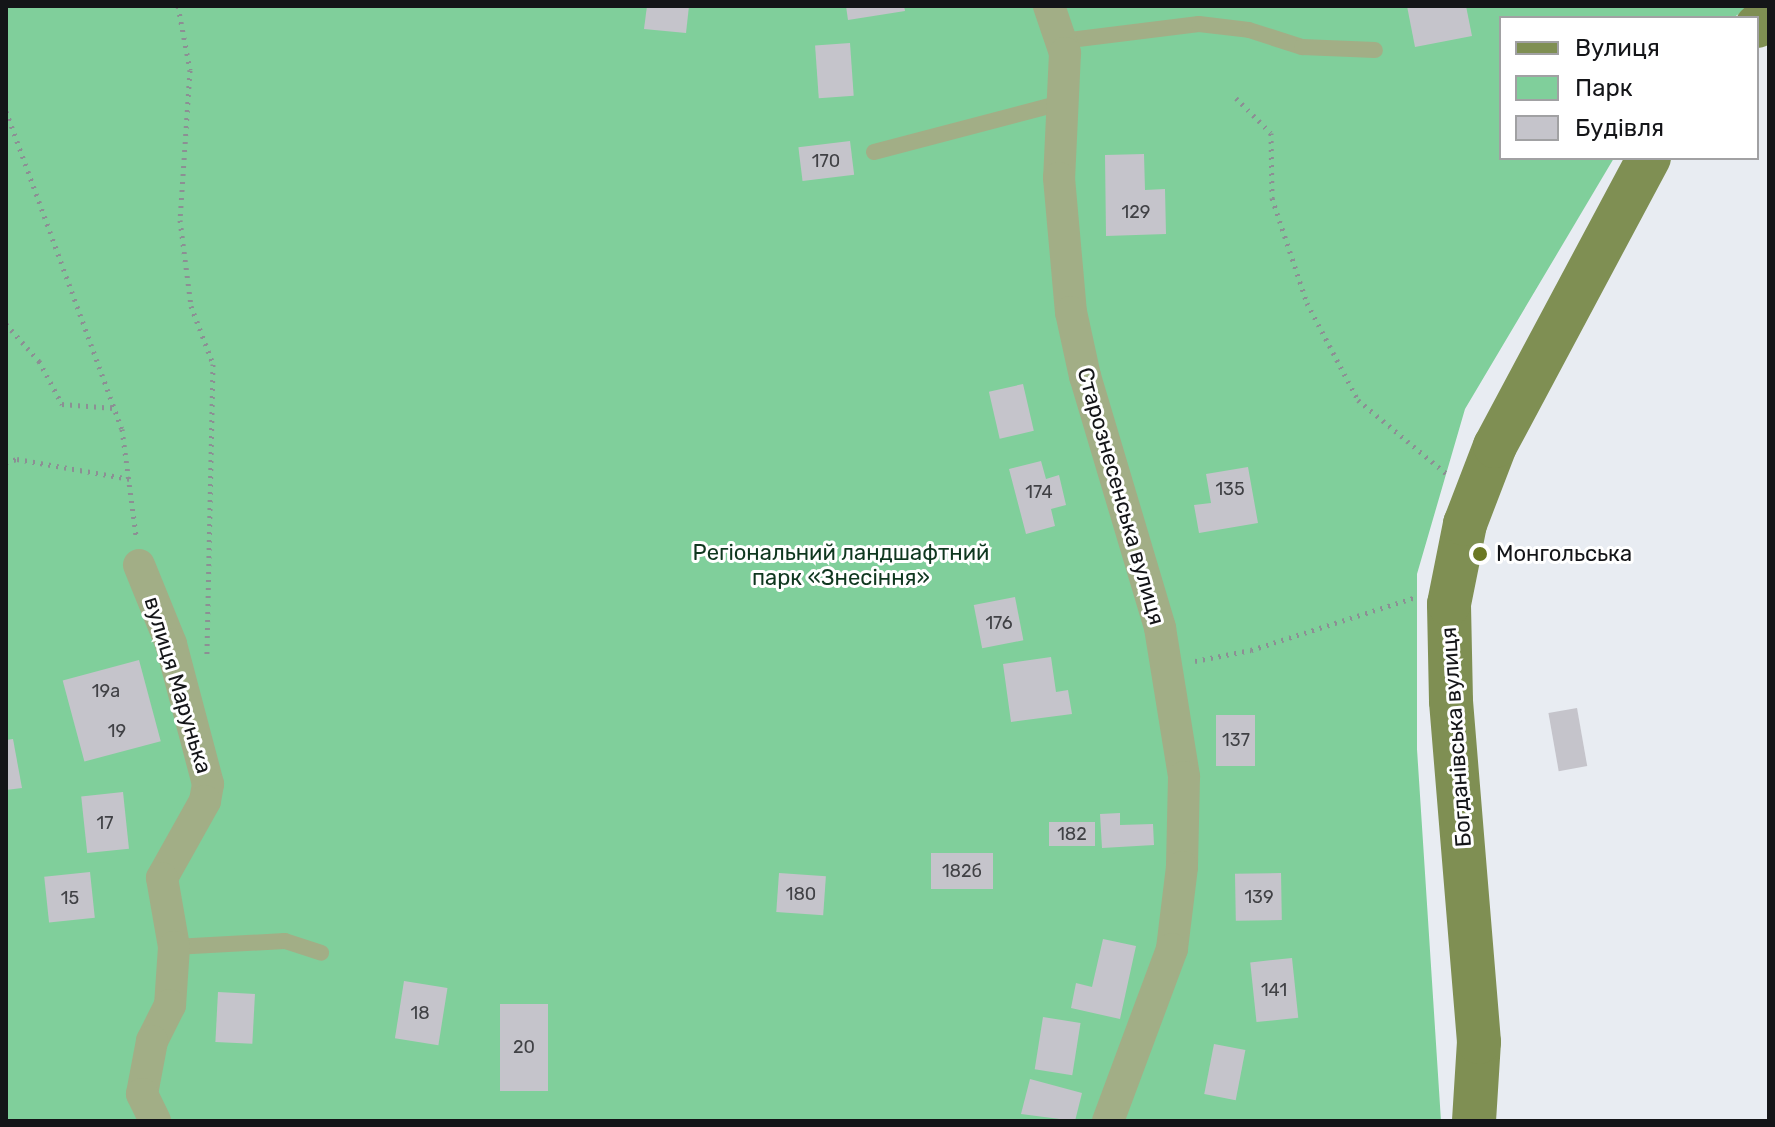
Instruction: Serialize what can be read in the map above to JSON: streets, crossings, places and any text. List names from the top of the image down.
{
  "streets": {
    "main road": ["Богданівська вулиця"],
    "street": ["Старознесенська вулиця", "вулиця Марунька"]
  },
  "parks": ["Регіональний ландшафтний парк «Знесіння»"],
  "places": ["Монгольська"],
  "house_numbers": [
    "170",
    "129",
    "135",
    "174",
    "176",
    "19а",
    "19",
    "137",
    "17",
    "182",
    "182б",
    "180",
    "139",
    "15",
    "141",
    "18",
    "20"
  ],
  "legend": ["Вулиця", "Парк", "Будівля"]
}
